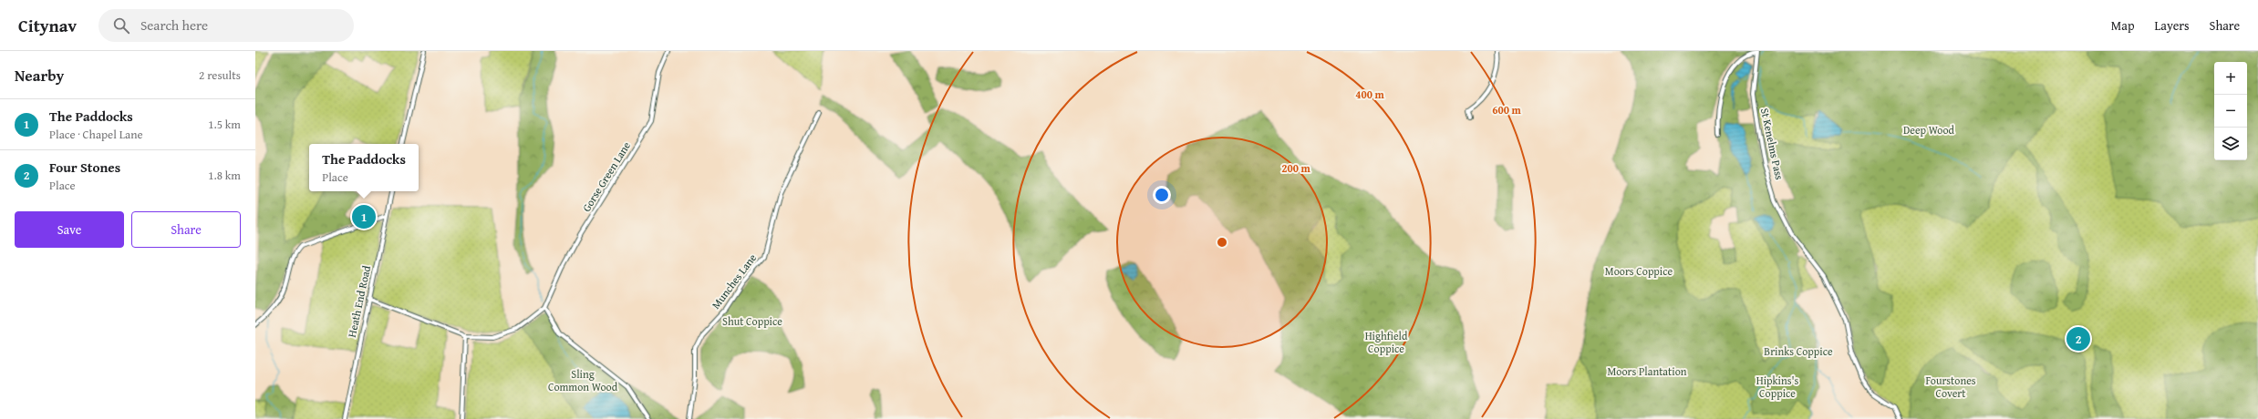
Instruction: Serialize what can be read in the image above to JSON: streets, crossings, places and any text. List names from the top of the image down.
{
  "streets": {
    "street": [
      "St Kenelms Pass",
      "Gorse Green Lane",
      "Munches Lane",
      "Heath End Road"
    ]
  },
  "parks": [
    "Deep Wood",
    "Moors Coppice",
    "Shut Coppice",
    "Highfield Coppice",
    "Brinks Coppice",
    "Moors Plantation",
    "Sling Common Wood",
    "Hipkins's Coppice",
    "Fourstones Covert"
  ],
  "page": {
    "header": "Citynav",
    "search": "Search here",
    "nav": ["Map", "Layers", "Share"],
    "heading": ["Nearby", "2 results"],
    "map_buttons": ["+", "−"],
    "list": [
      {
        "mark": "1",
        "name": "The Paddocks",
        "note": "Place · Chapel Lane",
        "value": "1.5 km"
      },
      {
        "mark": "2",
        "name": "Four Stones",
        "note": "Place",
        "value": "1.8 km"
      }
    ],
    "popup": ["The Paddocks", "Place"],
    "buttons": ["Save", "Share"],
    "pins": ["1", "2"]
  },
  "rings": ["400 m", "600 m", "200 m"]
}
